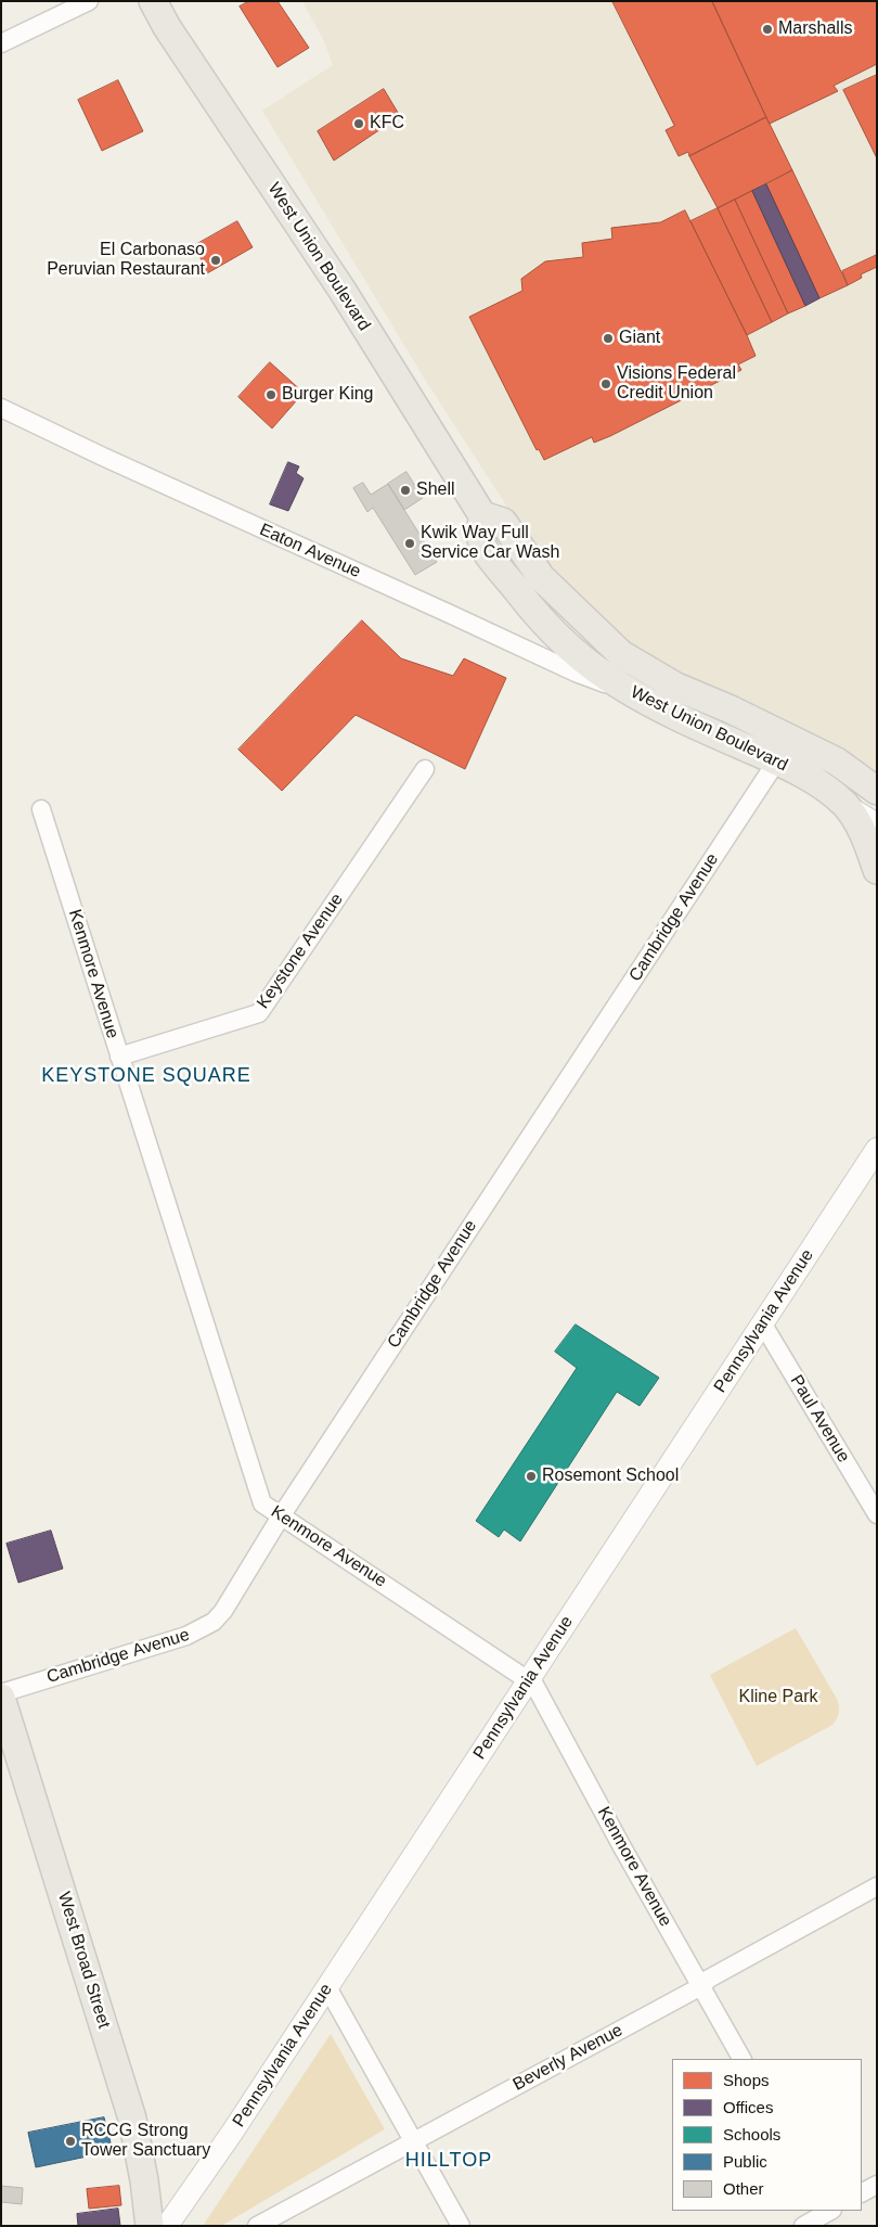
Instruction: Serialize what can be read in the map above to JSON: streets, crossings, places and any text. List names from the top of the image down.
{
  "streets": {
    "main road": ["West Union Boulevard", "West Broad Street"],
    "street": [
      "Eaton Avenue",
      "Cambridge Avenue",
      "Keystone Avenue",
      "Kenmore Avenue",
      "Pennsylvania Avenue",
      "Paul Avenue",
      "Beverly Avenue"
    ]
  },
  "crossings": [
    ["West Union Boulevard", "Eaton Avenue"],
    ["West Union Boulevard", "Cambridge Avenue"],
    ["Cambridge Avenue", "Kenmore Avenue"],
    ["Keystone Avenue", "Kenmore Avenue"],
    ["Kenmore Avenue", "Pennsylvania Avenue"],
    ["Kenmore Avenue", "Beverly Avenue"],
    ["Pennsylvania Avenue", "Paul Avenue"]
  ],
  "districts": ["KEYSTONE SQUARE", "HILLTOP"],
  "parks": ["Kline Park"],
  "places": [
    "Marshalls",
    "KFC",
    "El Carbonaso Peruvian Restaurant",
    "Giant",
    "Visions Federal Credit Union",
    "Burger King",
    "Shell",
    "Kwik Way Full Service Car Wash",
    "Rosemont School",
    "RCCG Strong Tower Sanctuary"
  ],
  "legend": [
    "Shops",
    "Offices",
    "Schools",
    "Public",
    "Other"
  ]
}
